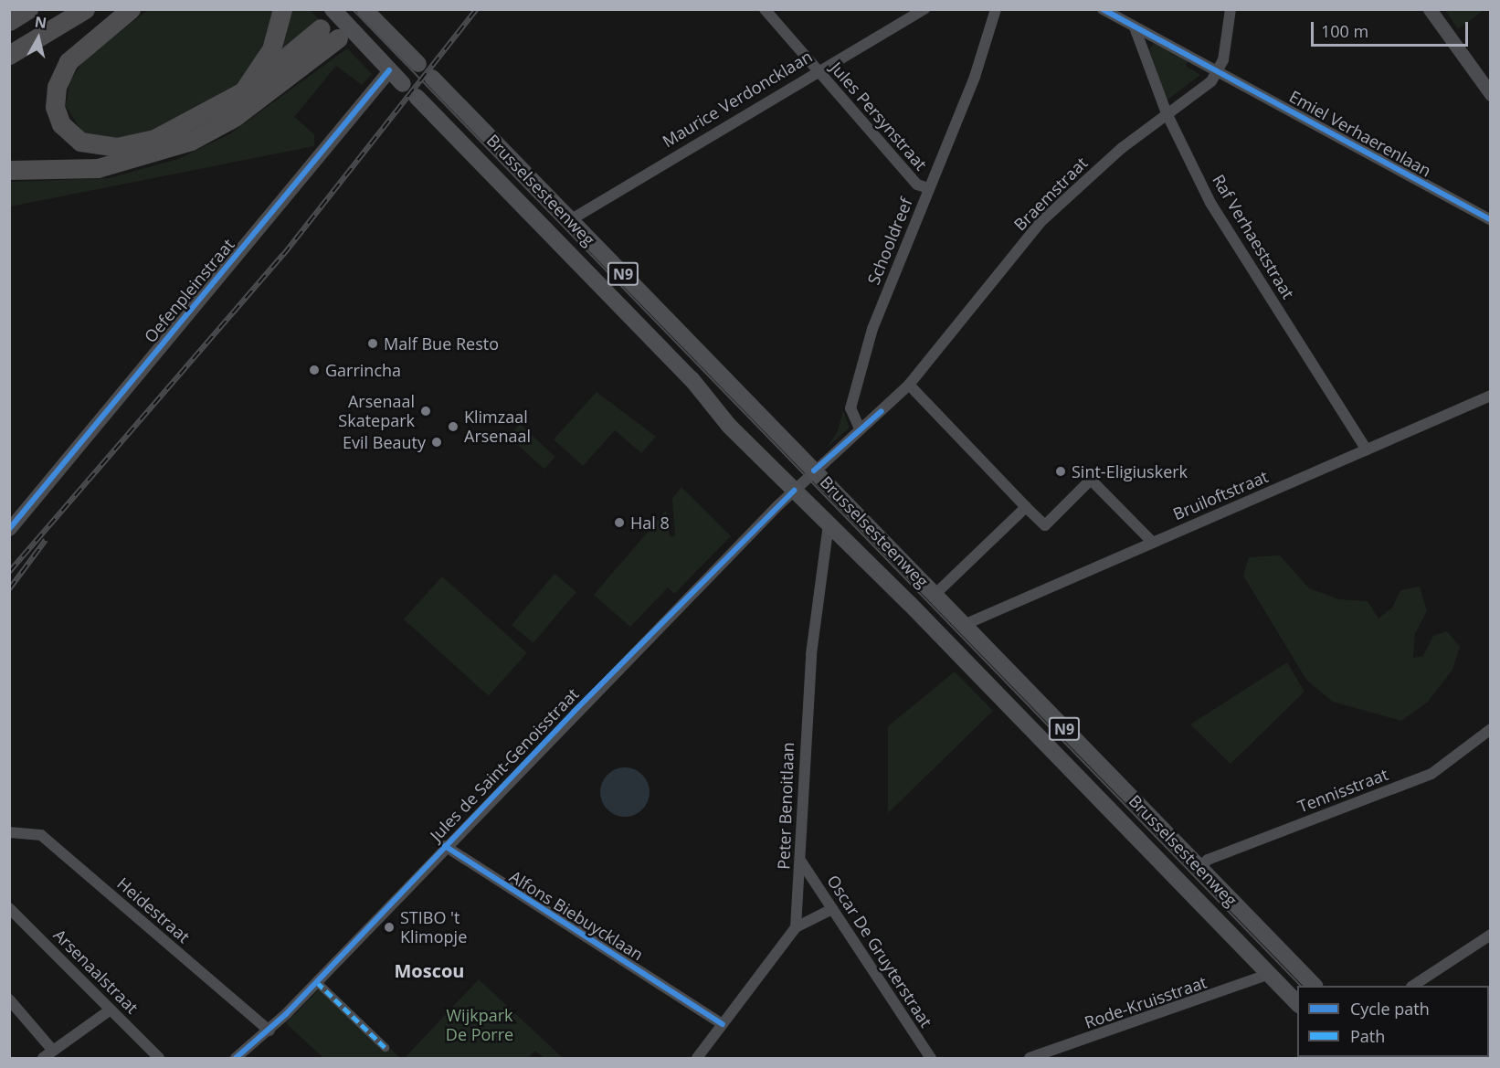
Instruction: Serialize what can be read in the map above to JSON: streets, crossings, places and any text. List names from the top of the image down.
{
  "streets": {
    "main road": ["Brusselsesteenweg", "N9"],
    "street": [
      "Maurice Verdoncklaan",
      "Jules Persynstraat",
      "Emiel Verhaerenlaan",
      "Braemstraat",
      "Raf Verhaeststraat",
      "Schooldreef",
      "Oefenpleinstraat",
      "Bruiloftstraat",
      "Jules de Saint-Genoisstraat",
      "Tennisstraat",
      "Peter Benoitlaan",
      "Heidestraat",
      "Alfons Biebuycklaan",
      "Oscar De Gruyterstraat",
      "Arsenaalstraat",
      "Rode-Kruisstraat"
    ]
  },
  "crossings": [
    ["Maurice Verdoncklaan", "Jules Persynstraat"],
    ["Maurice Verdoncklaan", "Brusselsesteenweg"],
    ["Jules Persynstraat", "Schooldreef"],
    ["Emiel Verhaerenlaan", "Braemstraat"],
    ["Emiel Verhaerenlaan", "Raf Verhaeststraat"],
    ["Brusselsesteenweg", "Bruiloftstraat"],
    ["Brusselsesteenweg", "Jules de Saint-Genoisstraat"],
    ["Brusselsesteenweg", "Tennisstraat"],
    ["Brusselsesteenweg", "Peter Benoitlaan"],
    ["Brusselsesteenweg", "Rode-Kruisstraat"],
    ["Braemstraat", "Raf Verhaeststraat"],
    ["Braemstraat", "Schooldreef"],
    ["Raf Verhaeststraat", "Bruiloftstraat"],
    ["Jules de Saint-Genoisstraat", "Heidestraat"],
    ["Jules de Saint-Genoisstraat", "Alfons Biebuycklaan"],
    ["Peter Benoitlaan", "Oscar De Gruyterstraat"]
  ],
  "districts": ["Moscou"],
  "parks": ["Wijkpark De Porre"],
  "places": [
    "Malf Bue Resto",
    "Garrincha",
    "Arsenaal Skatepark",
    "Klimzaal Arsenaal",
    "Evil Beauty",
    "Sint-Eligiuskerk",
    "Hal 8",
    "STIBO 't Klimopje"
  ],
  "legend": ["Cycle path", "Path"],
  "scale_bar": "100 m",
  "north": "top"
}
